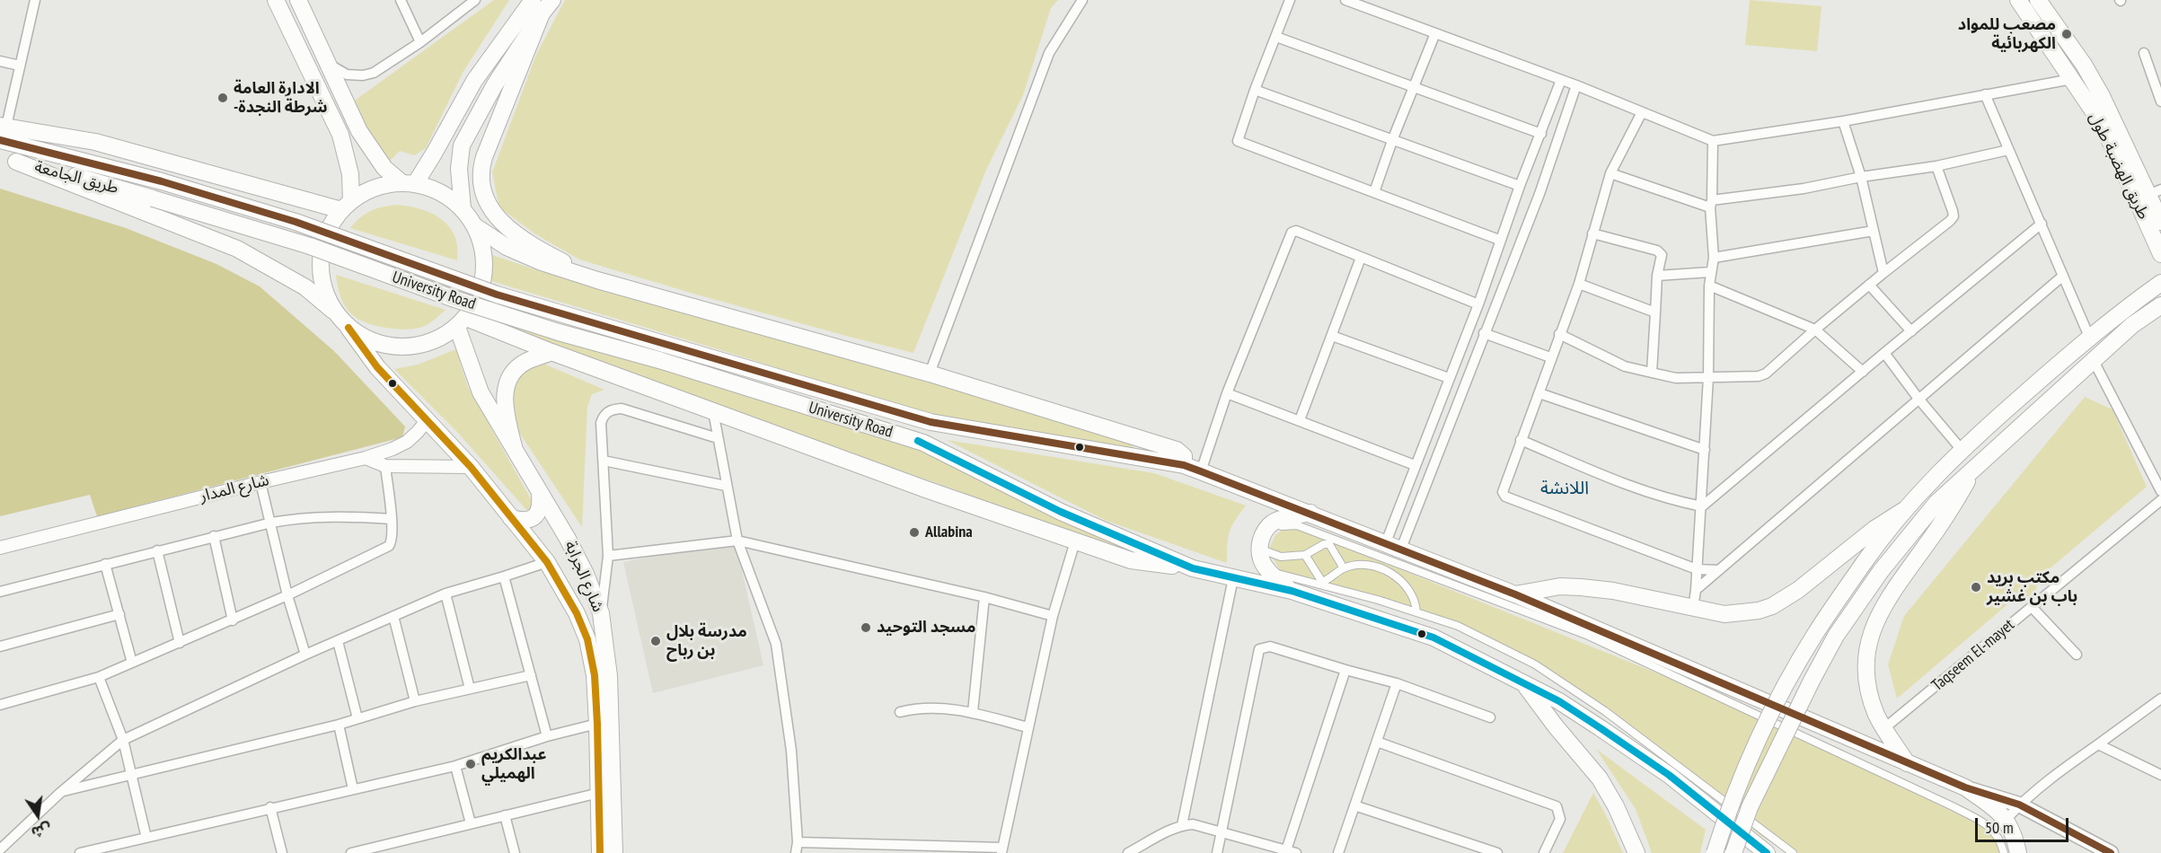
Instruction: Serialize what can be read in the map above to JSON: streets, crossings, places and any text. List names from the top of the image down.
{
  "streets": {
    "main road": [
      "طريق الهضبة طول",
      "طريق الجامعة",
      "University Road",
      "شارع الجرابة"
    ],
    "street": ["شارع المدار", "Taqseem El-mayet"]
  },
  "crossings": [
    ["طريق الجامعة", "University Road"],
    ["شارع المدار", "شارع الجرابة"]
  ],
  "districts": ["اللانشة"],
  "places": [
    "مصعب للمواد الكهربائية",
    "الادارة العامة -شرطة النجدة",
    "Allabina",
    "مكتب بريد باب بن غشير",
    "مسجد التوحيد",
    "مدرسة بلال بن رباح",
    "عبدالكريم الهميلي"
  ],
  "scale_bar": "50 m",
  "north": "bottom"
}
